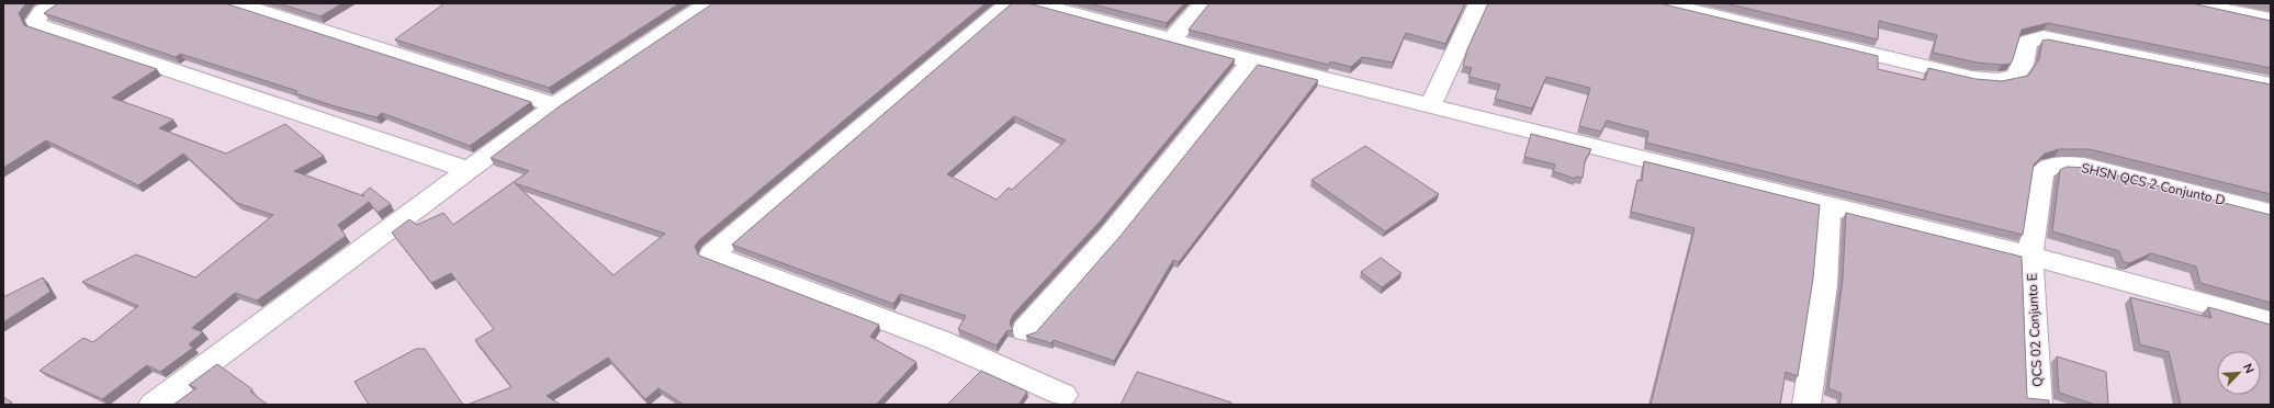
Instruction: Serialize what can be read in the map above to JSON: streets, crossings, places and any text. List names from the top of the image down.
{
  "streets": {
    "street": ["SHSN QCS 2 Conjunto D", "QCS 02 Conjunto E"]
  },
  "crossings": [
    ["SHSN QCS 2 Conjunto D", "QCS 02 Conjunto E"]
  ],
  "north": "top right"
}
